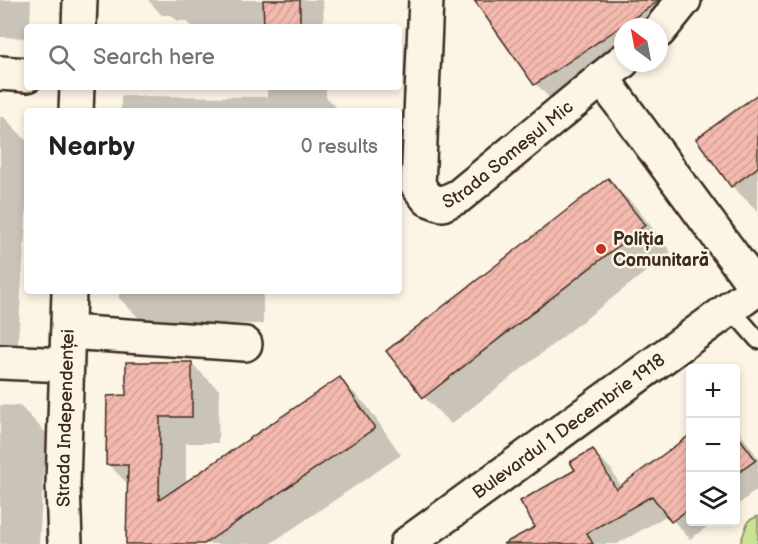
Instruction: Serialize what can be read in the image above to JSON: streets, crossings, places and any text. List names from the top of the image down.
{
  "streets": {
    "street": ["Strada Someșul Mic", "Strada Independenței", "Bulevardul 1 Decembrie 1918"]
  },
  "places": ["Poliția Comunitară"],
  "north": "top left",
  "page": {
    "search": "Search here",
    "heading": ["Nearby", "0 results"],
    "map_buttons": ["+", "−"]
  }
}
